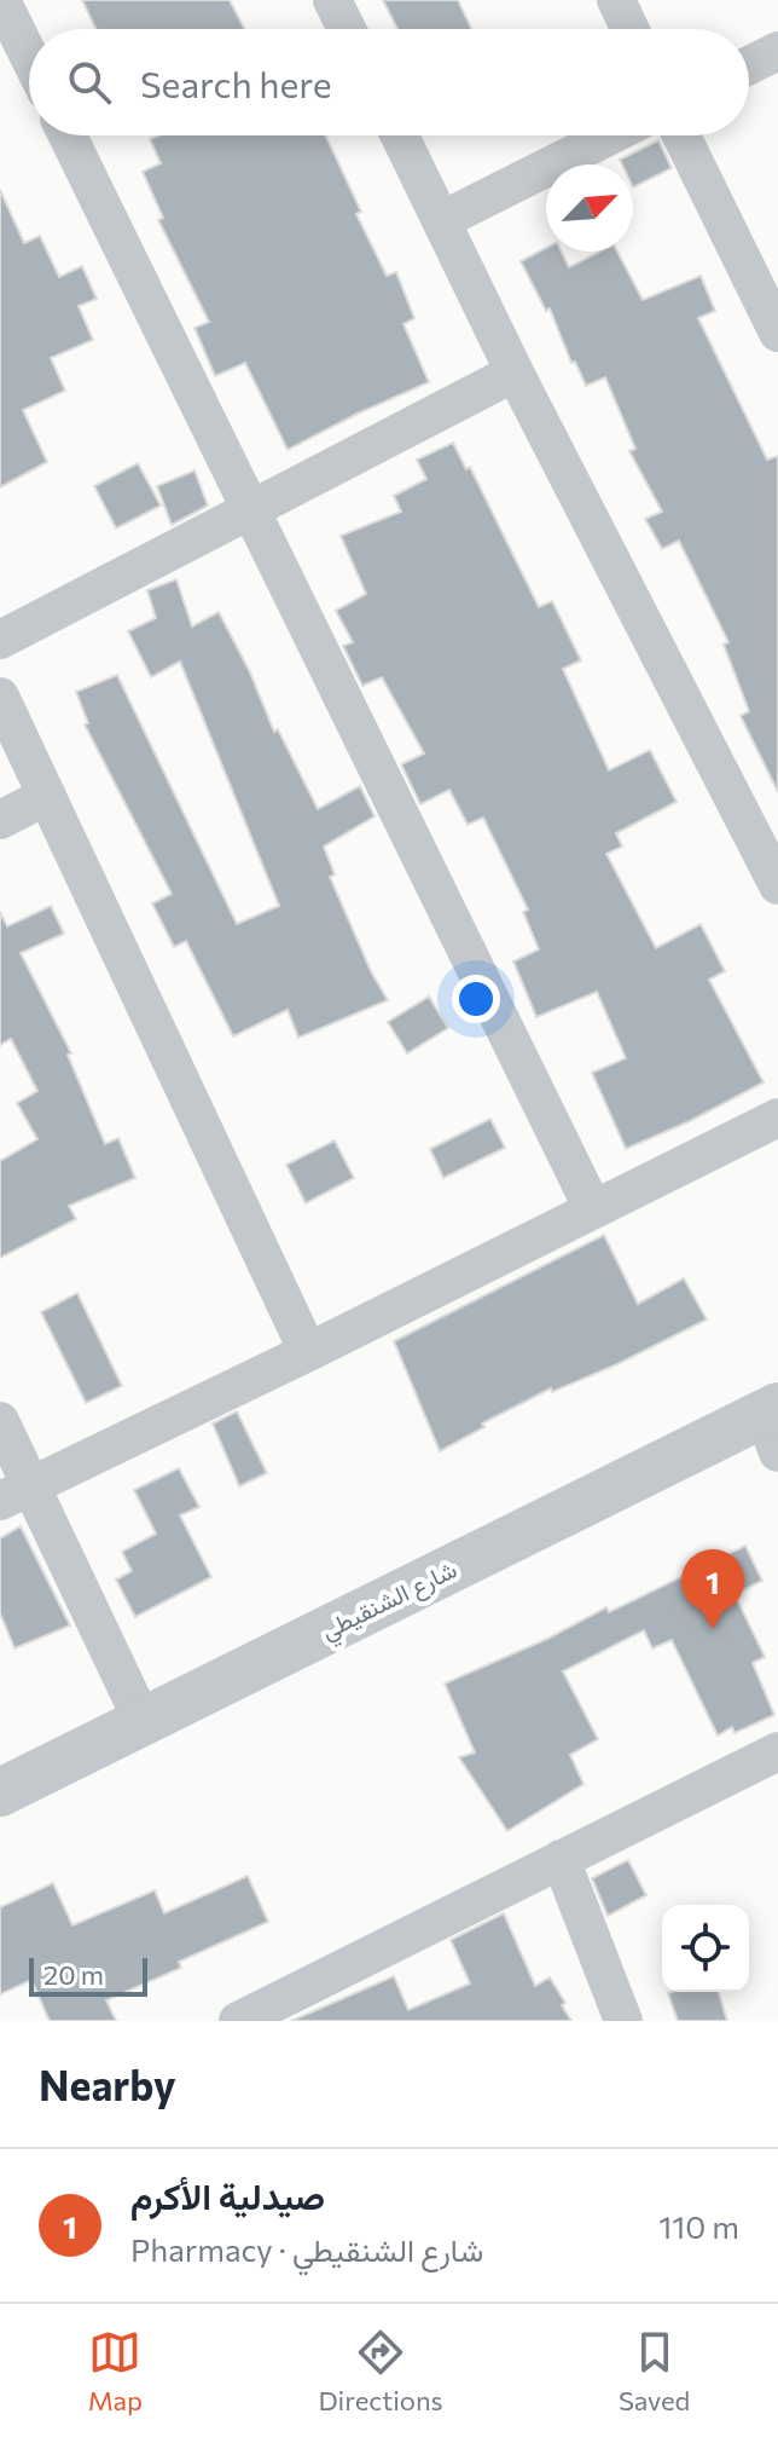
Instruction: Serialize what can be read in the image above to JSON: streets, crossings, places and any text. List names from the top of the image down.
{
  "streets": {
    "street": ["شارع الشنقيطي"]
  },
  "scale_bar": "20 m",
  "north": "top right",
  "page": {
    "search": "Search here",
    "pins": "1",
    "scale": "20 m",
    "heading": "Nearby",
    "list": [
      {
        "mark": "1",
        "name": "صيدلية الأكرم",
        "note": "Pharmacy · شارع الشنقيطي",
        "value": "110 m"
      }
    ],
    "nav": ["Map", "Directions", "Saved"]
  }
}
